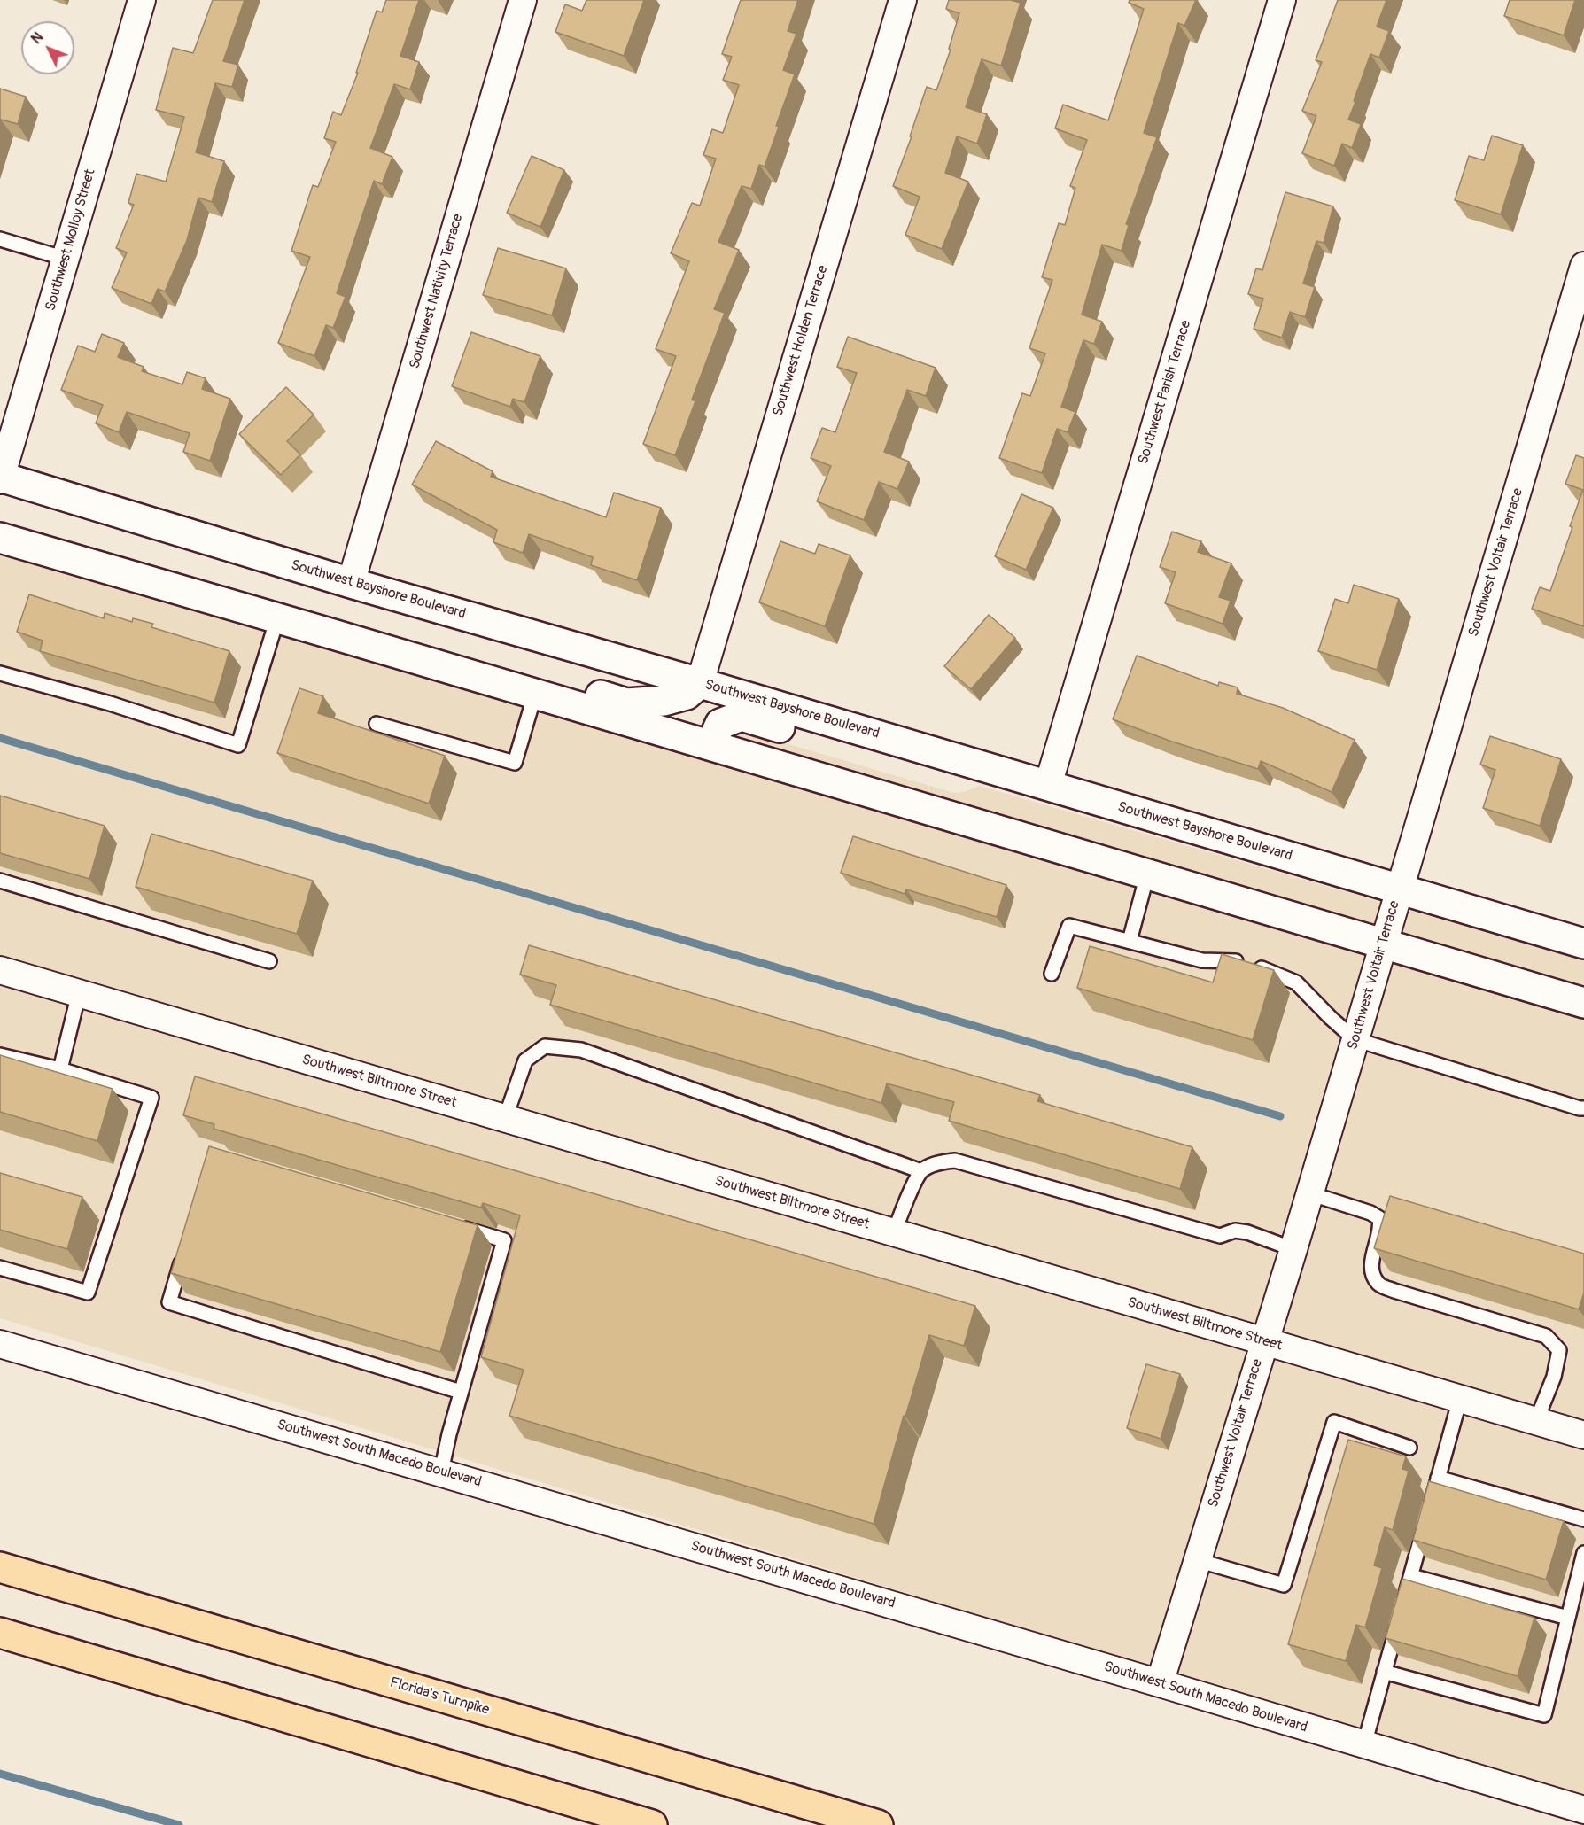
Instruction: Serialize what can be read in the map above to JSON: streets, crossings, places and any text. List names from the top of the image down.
{
  "streets": {
    "highway": ["Florida's Turnpike"],
    "main road": ["Southwest Bayshore Boulevard"],
    "street": [
      "Southwest Molloy Street",
      "Southwest Nativity Terrace",
      "Southwest Holden Terrace",
      "Southwest Parish Terrace",
      "Southwest Voltair Terrace",
      "Southwest Biltmore Street",
      "Southwest South Macedo Boulevard"
    ]
  },
  "crossings": [
    ["Southwest Molloy Street", "Southwest Bayshore Boulevard"],
    ["Southwest Nativity Terrace", "Southwest Bayshore Boulevard"],
    ["Southwest Holden Terrace", "Southwest Bayshore Boulevard"],
    ["Southwest Parish Terrace", "Southwest Bayshore Boulevard"],
    ["Southwest Voltair Terrace", "Southwest Bayshore Boulevard"],
    ["Southwest Voltair Terrace", "Southwest Biltmore Street"],
    ["Southwest Voltair Terrace", "Southwest South Macedo Boulevard"]
  ],
  "north": "top left"
}
